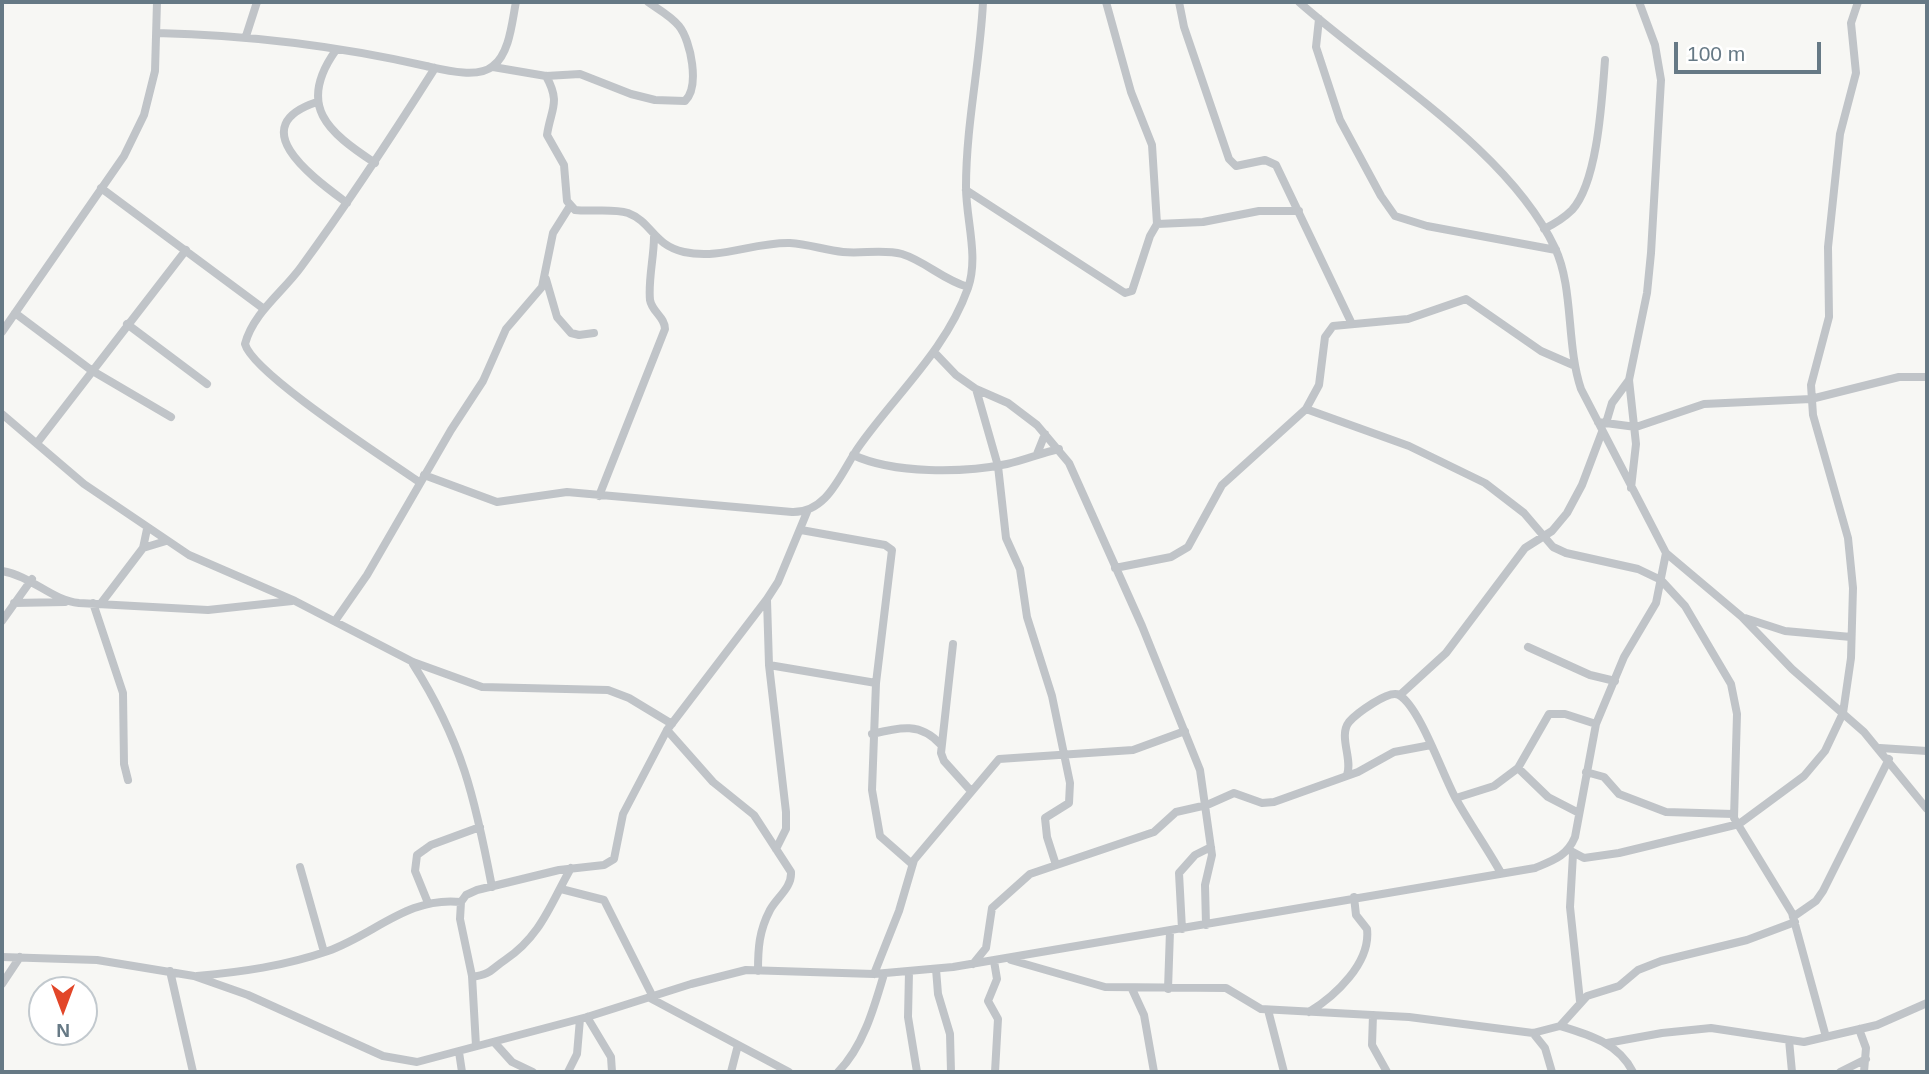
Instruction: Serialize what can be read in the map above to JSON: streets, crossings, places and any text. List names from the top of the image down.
{
  "scale_bar": "100 m",
  "north": "bottom"
}
